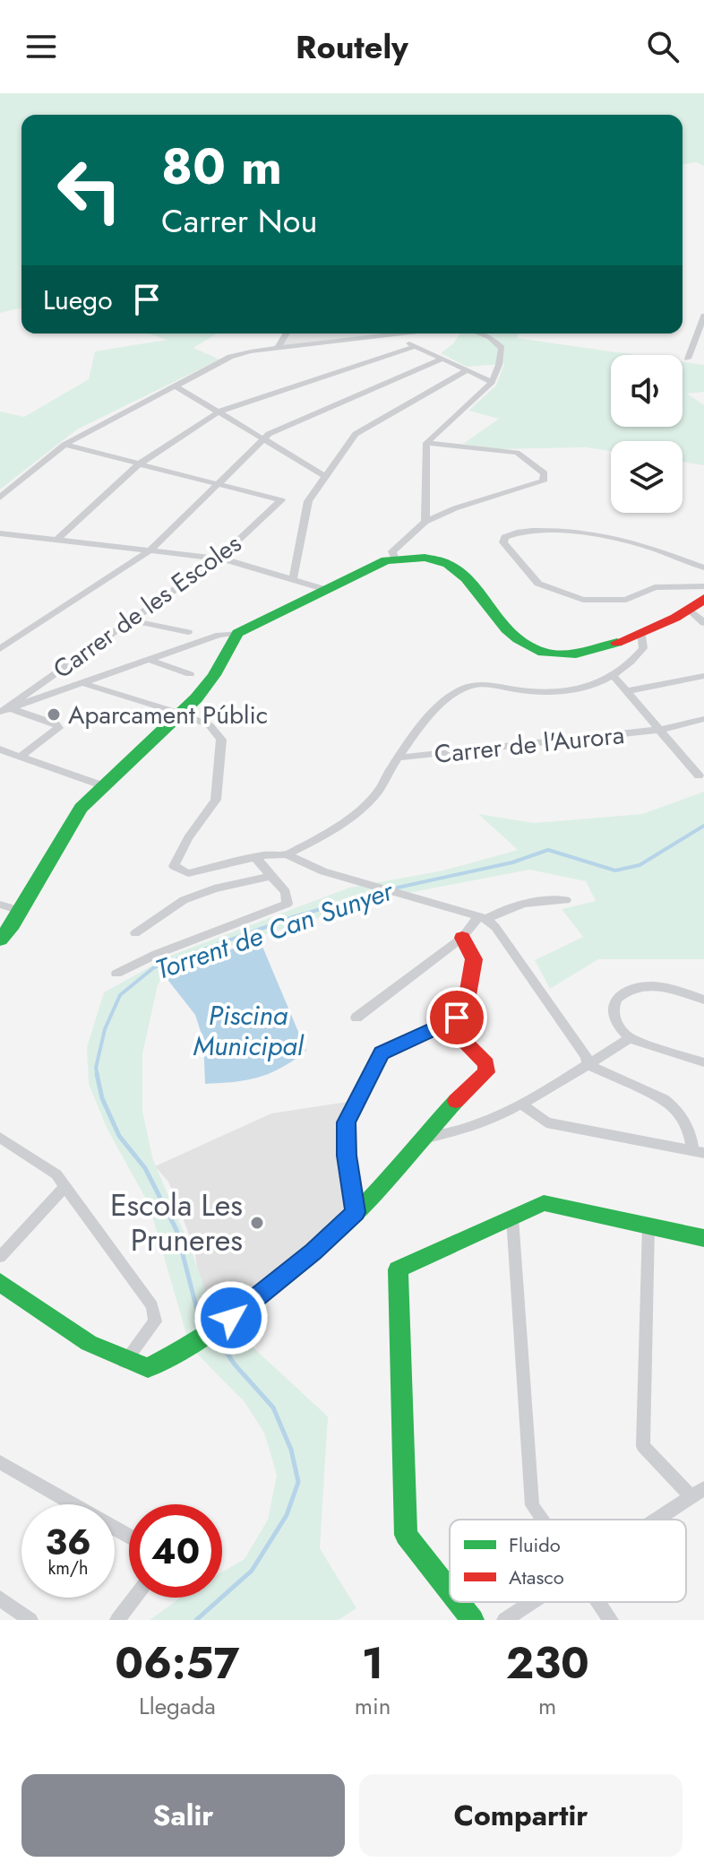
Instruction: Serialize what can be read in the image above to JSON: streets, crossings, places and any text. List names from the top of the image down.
{
  "streets": {
    "street": ["Carrer de les Escoles", "Carrer de l'Aurora"]
  },
  "water": ["Torrent de Can Sunyer", "Piscina Municipal"],
  "places": ["Aparcament Públic", "Escola Les Pruneres"],
  "legend": ["Fluido", "Atasco"],
  "page": {
    "header": "Routely",
    "turn": ["80 m", "Carrer Nou"],
    "then": "Luego",
    "speed": "36 km/h",
    "limit": "40",
    "eta": [
      "06:57",
      "Llegada",
      "1",
      "min",
      "230",
      "m"
    ],
    "buttons": ["Salir", "Compartir"]
  }
}
